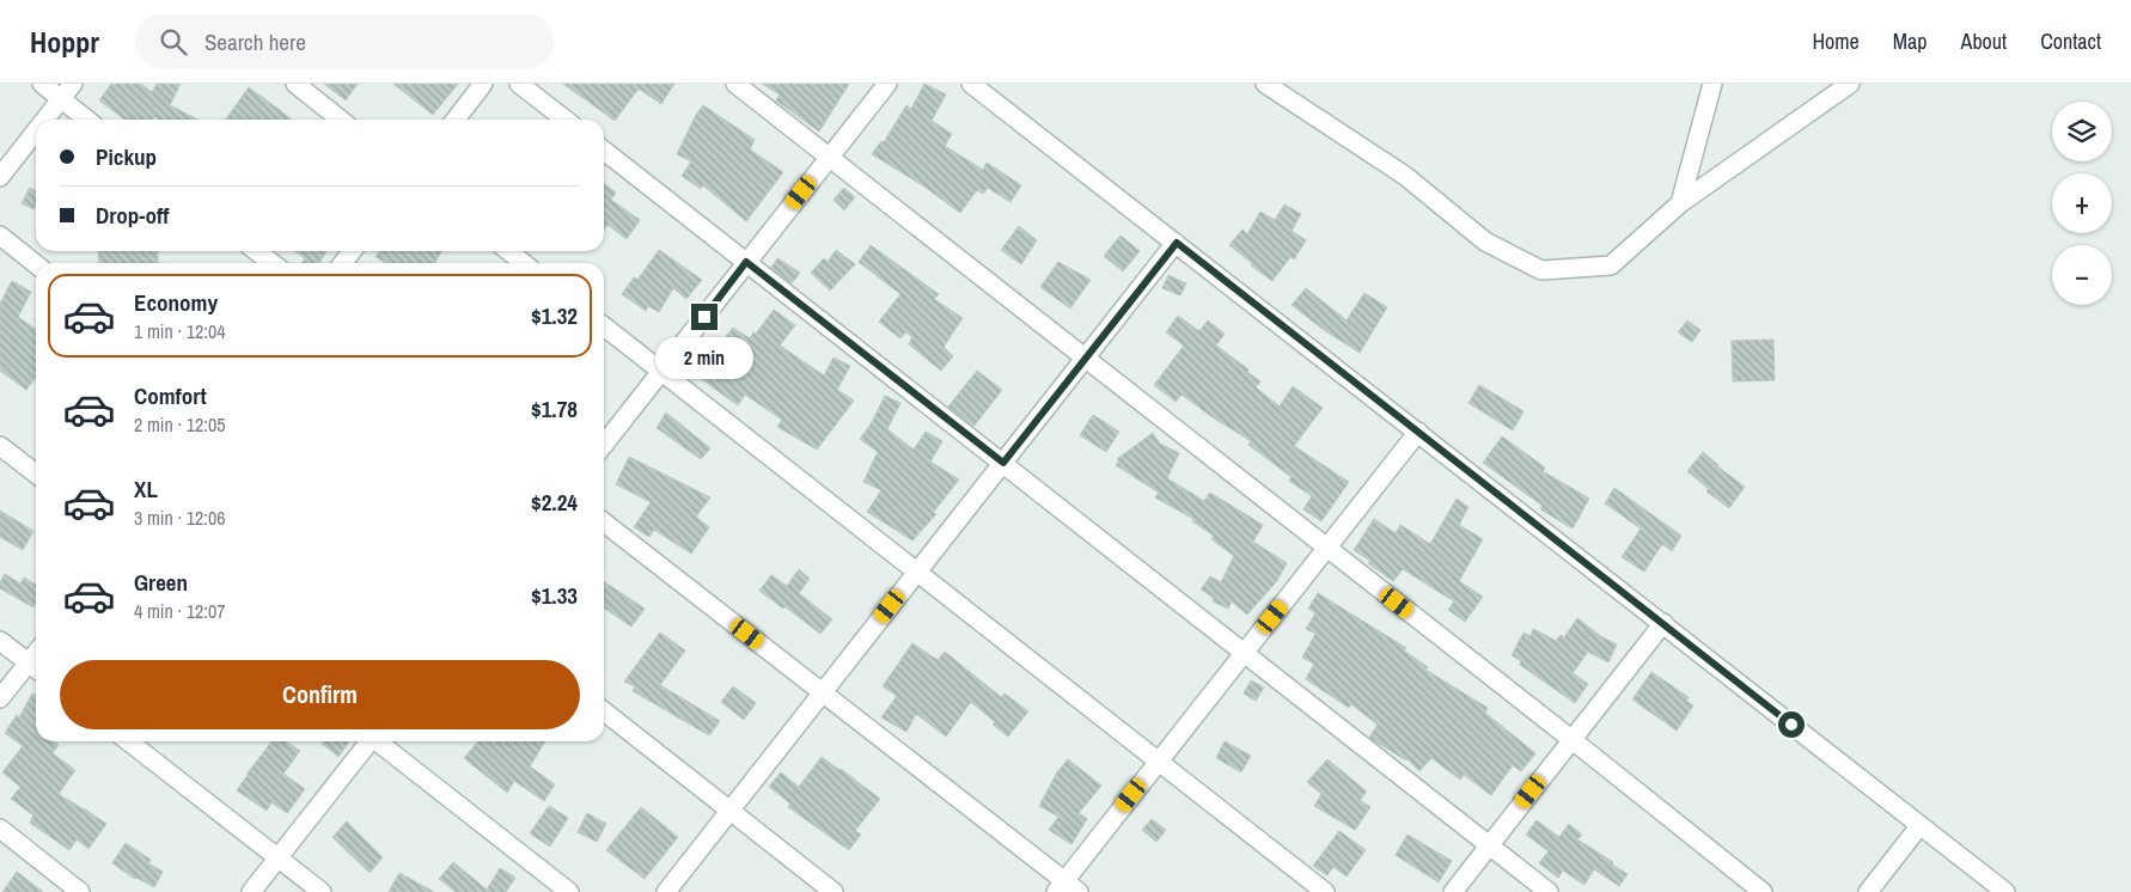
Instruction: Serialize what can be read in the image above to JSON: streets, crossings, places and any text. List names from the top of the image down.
{
  "page": {
    "header": "Hoppr",
    "search": "Search here",
    "nav": [
      "Home",
      "Map",
      "About",
      "Contact"
    ],
    "map_buttons": ["+", "−"],
    "banner": ["Pickup", "Drop-off"],
    "list": [
      {
        "name": "Economy",
        "note": "1 min · 12:04",
        "value": "$1.32"
      },
      {
        "name": "Comfort",
        "note": "2 min · 12:05",
        "value": "$1.78"
      },
      {
        "name": "XL",
        "note": "3 min · 12:06",
        "value": "$2.24"
      },
      {
        "name": "Green",
        "note": "4 min · 12:07",
        "value": "$1.33"
      }
    ],
    "bubble": "2 min",
    "buttons": "Confirm"
  }
}
